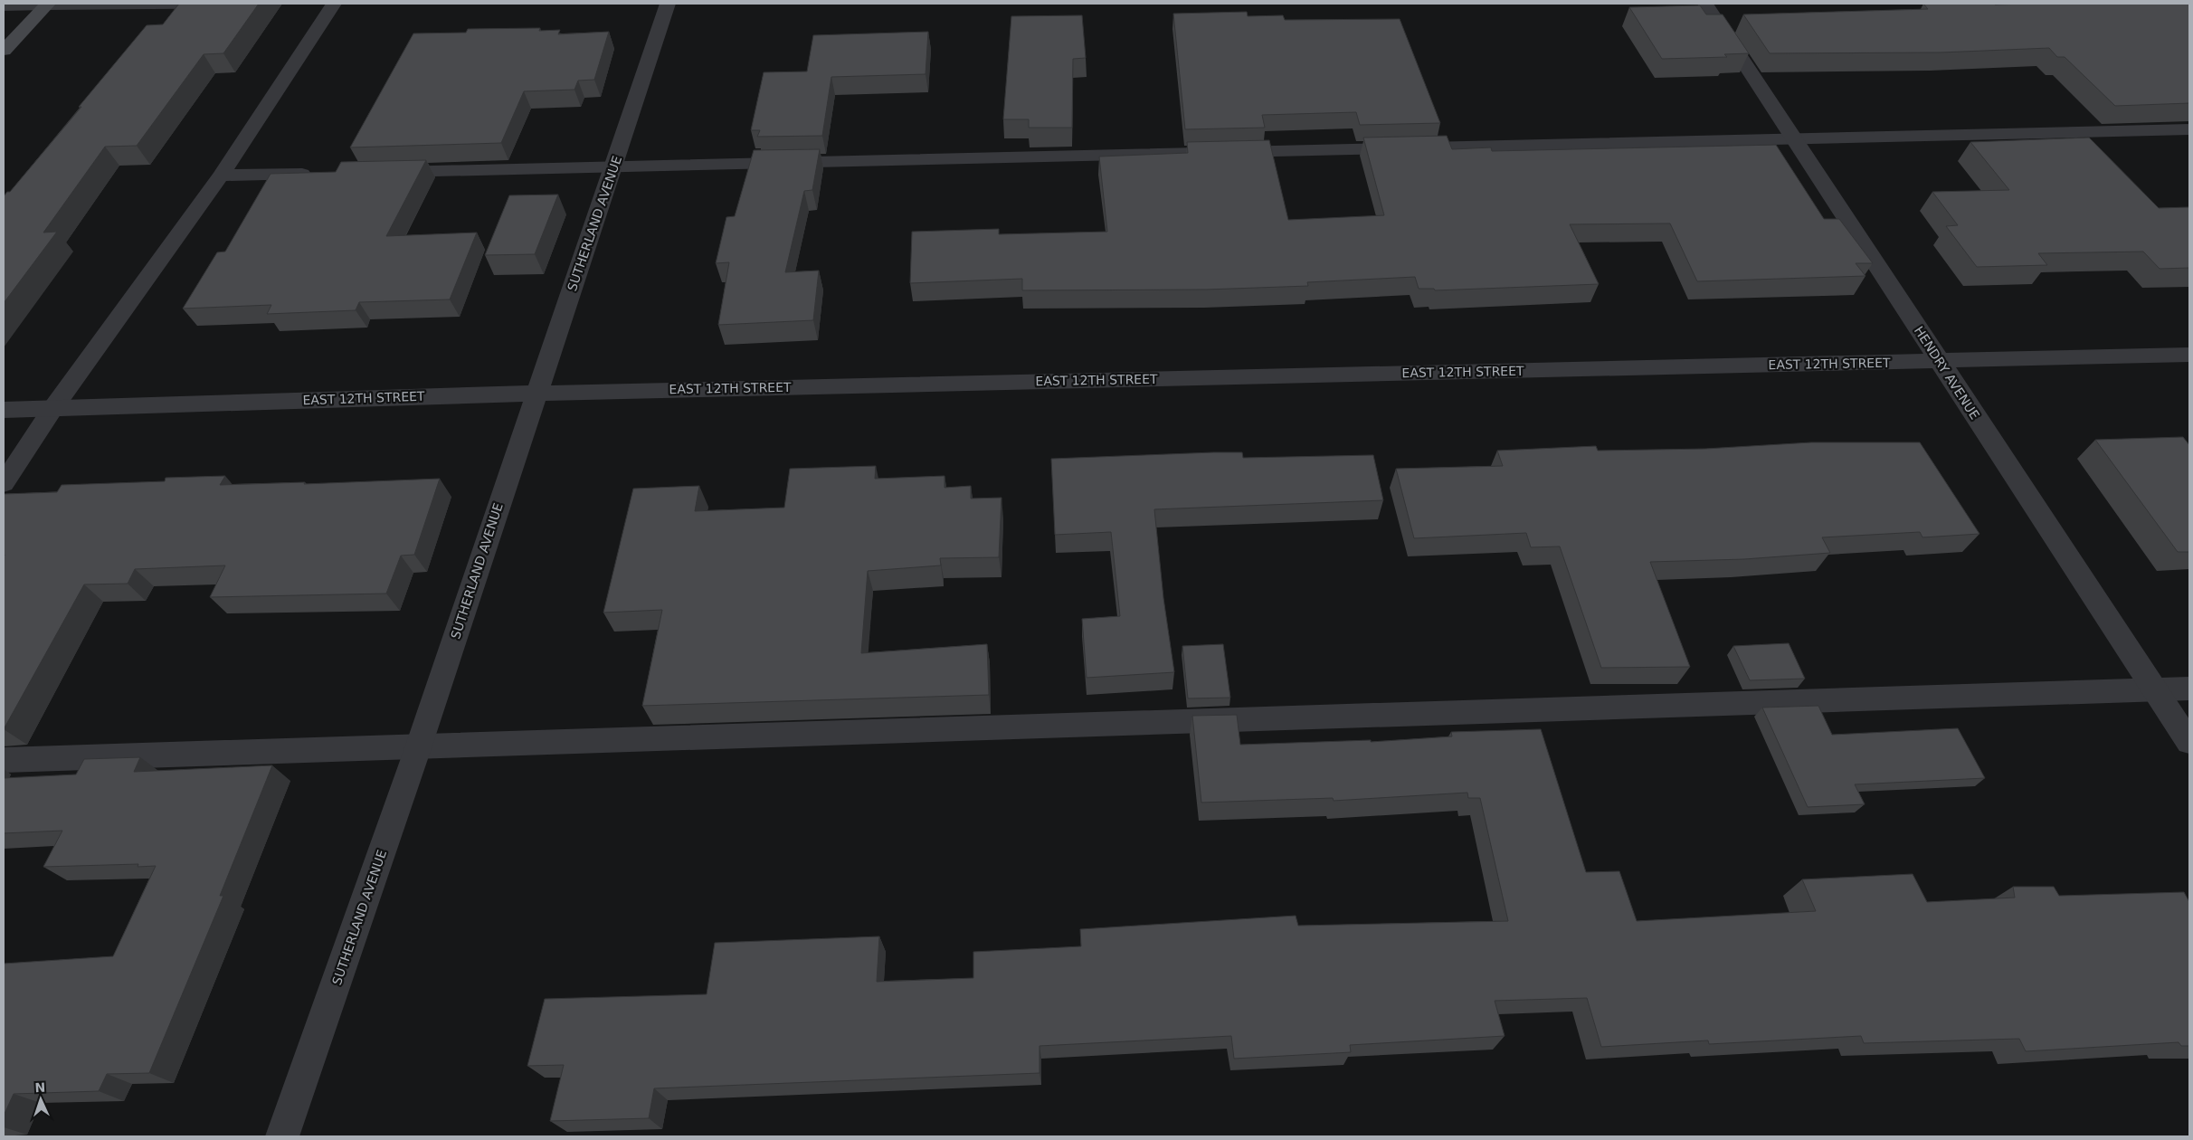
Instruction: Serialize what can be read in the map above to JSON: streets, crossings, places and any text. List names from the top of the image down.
{
  "streets": {
    "street": ["SUTHERLAND AVENUE", "EAST 12TH STREET", "HENDRY AVENUE"]
  },
  "crossings": [
    ["SUTHERLAND AVENUE", "EAST 12TH STREET"],
    ["EAST 12TH STREET", "HENDRY AVENUE"]
  ],
  "north": "top"
}
